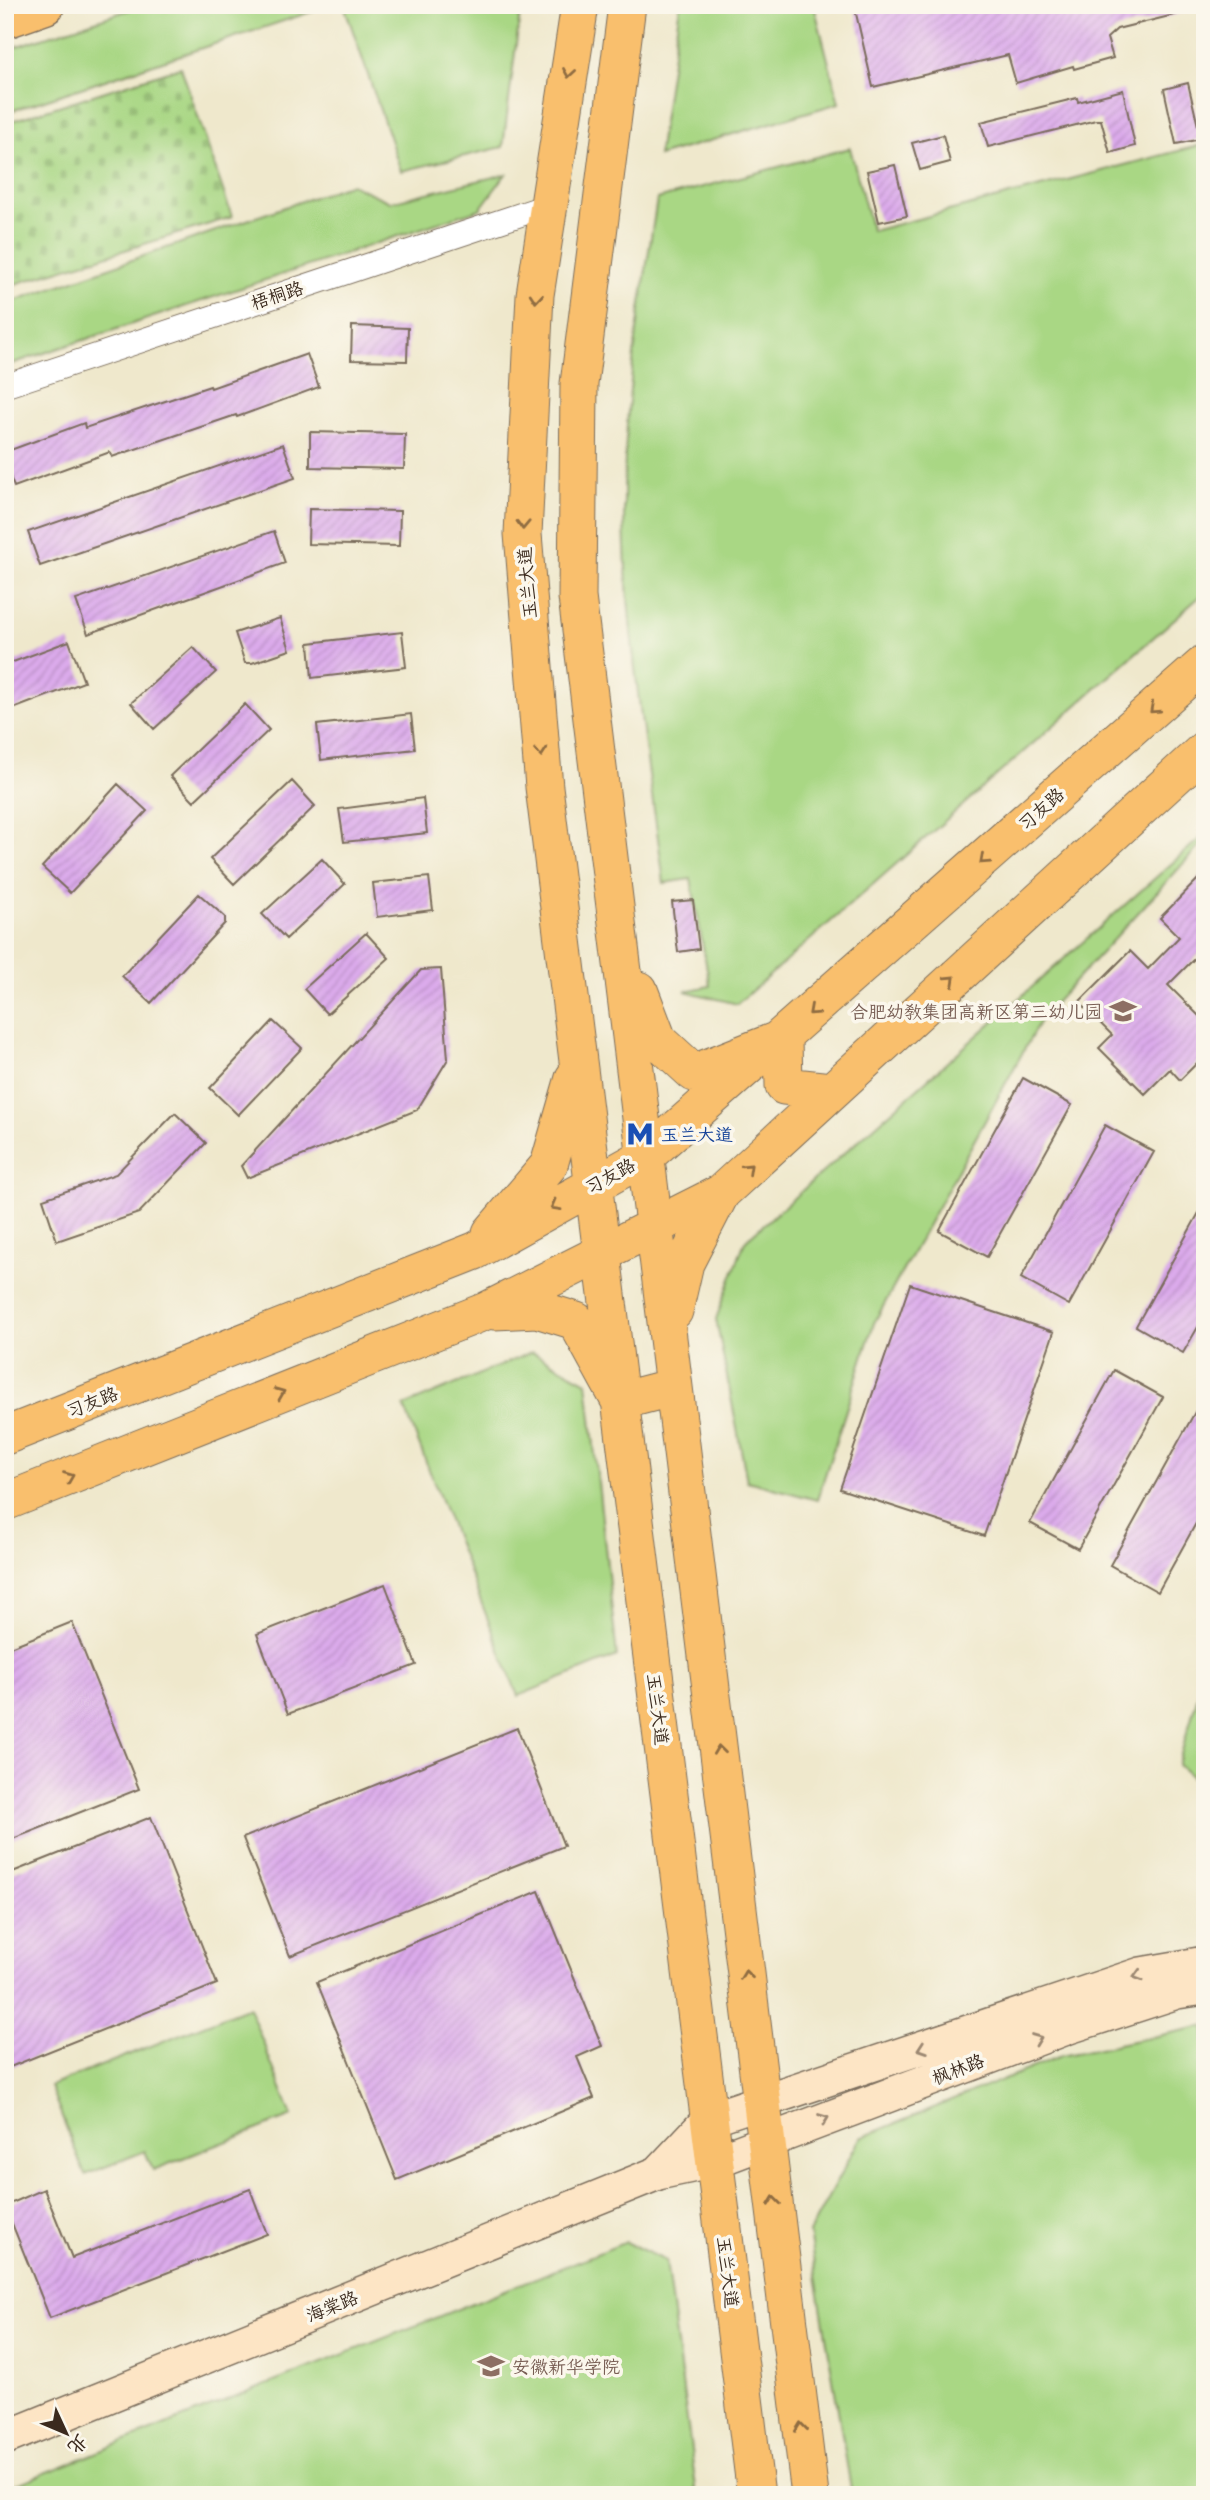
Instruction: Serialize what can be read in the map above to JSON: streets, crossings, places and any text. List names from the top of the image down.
{
  "streets": {
    "main road": [
      "玉兰大道",
      "习友路",
      "枫林路",
      "海棠路"
    ],
    "street": ["梧桐路"]
  },
  "crossings": [
    ["梧桐路", "玉兰大道"],
    ["玉兰大道", "习友路"],
    ["玉兰大道", "枫林路"],
    ["玉兰大道", "海棠路"],
    ["枫林路", "海棠路"]
  ],
  "places": {
    "school or university": ["合肥幼教集团高新区第三幼儿园", "安徽新华学院"],
    "metro station": ["玉兰大道"]
  },
  "north": "bottom right"
}
